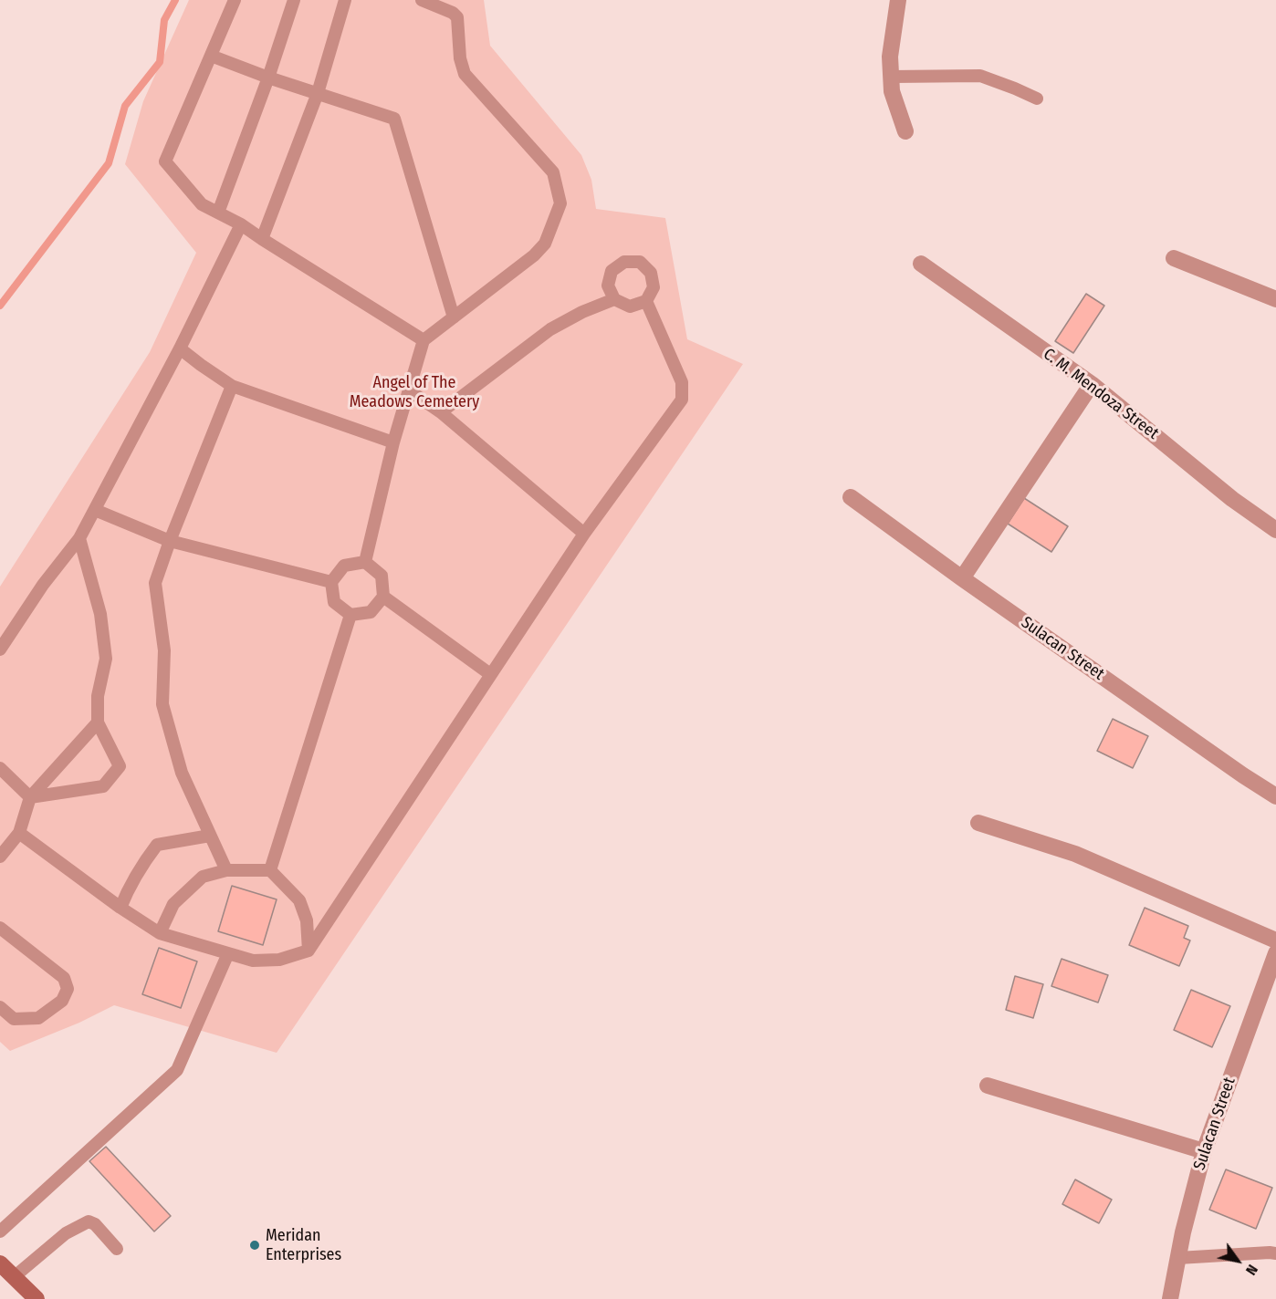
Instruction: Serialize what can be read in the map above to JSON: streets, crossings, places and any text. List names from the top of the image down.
{
  "streets": {
    "street": ["C. M. Mendoza Street", "Sulacan Street"]
  },
  "parks": ["Angel of The Meadows Cemetery"],
  "places": ["Meridan Enterprises"],
  "north": "bottom right"
}
